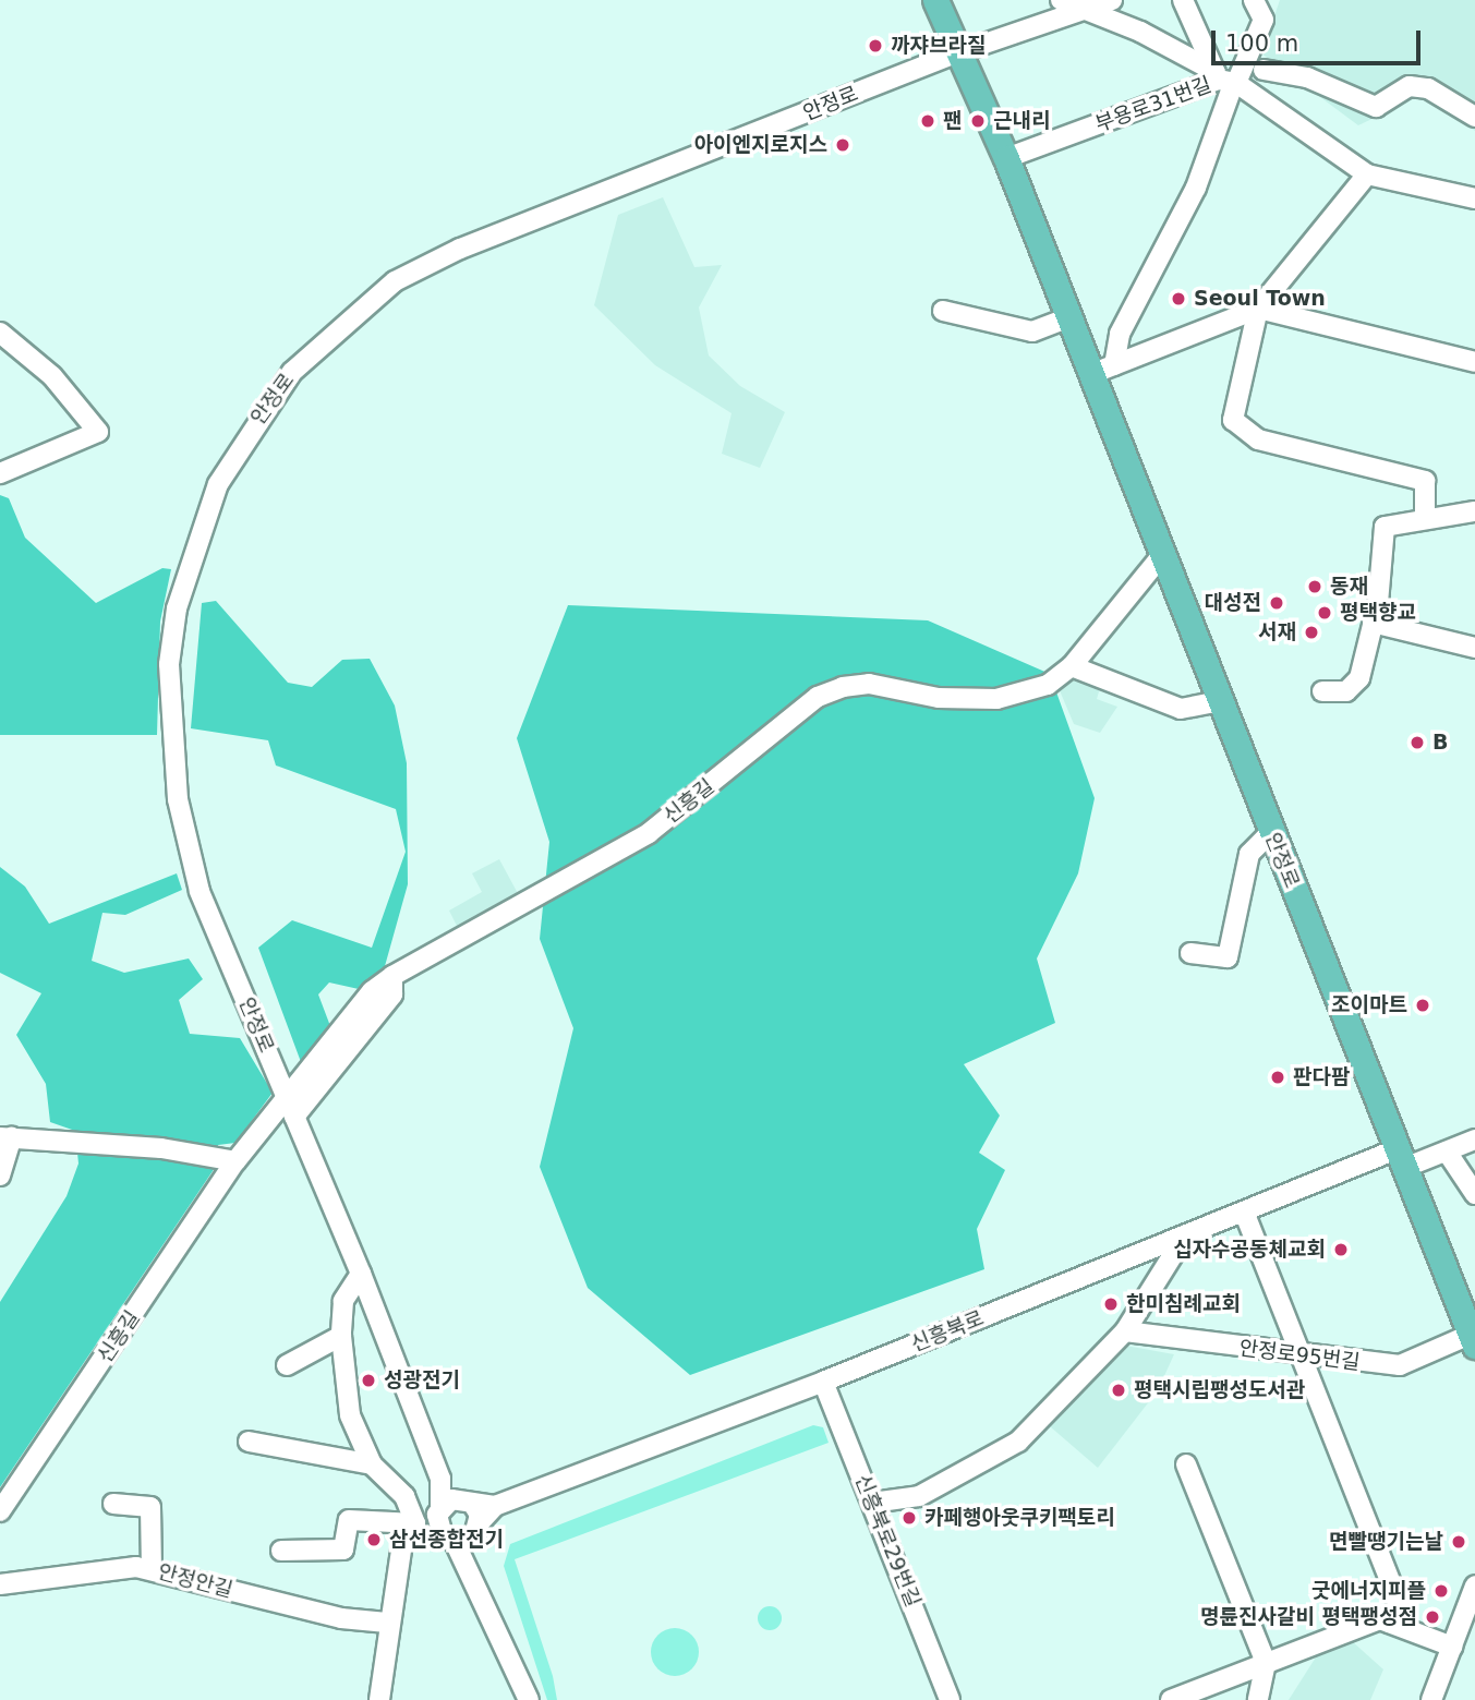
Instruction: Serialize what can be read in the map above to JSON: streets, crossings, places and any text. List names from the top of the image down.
{
  "streets": {
    "main road": ["안정로"],
    "street": [
      "부용로31번길",
      "신흥길",
      "신흥북로",
      "안정로95번길",
      "신흥북로29번길",
      "안정안길"
    ]
  },
  "crossings": [
    ["안정로", "부용로31번길"],
    ["안정로", "신흥길"],
    ["안정로", "신흥북로"],
    ["안정로", "안정로95번길"],
    ["신흥북로", "신흥북로29번길"]
  ],
  "places": [
    "까쟈브라질",
    "팬",
    "근내리",
    "아이엔지로지스",
    "Seoul Town",
    "동재",
    "대성전",
    "평택향교",
    "서재",
    "B",
    "조이마트",
    "판다팜",
    "십자수공동체교회",
    "한미침례교회",
    "성광전기",
    "평택시립팽성도서관",
    "카페행아웃쿠키팩토리",
    "삼선종합전기",
    "면빨땡기는날",
    "굿에너지피플",
    "명륜진사갈비 평택팽성점"
  ],
  "scale_bar": "100 m"
}
